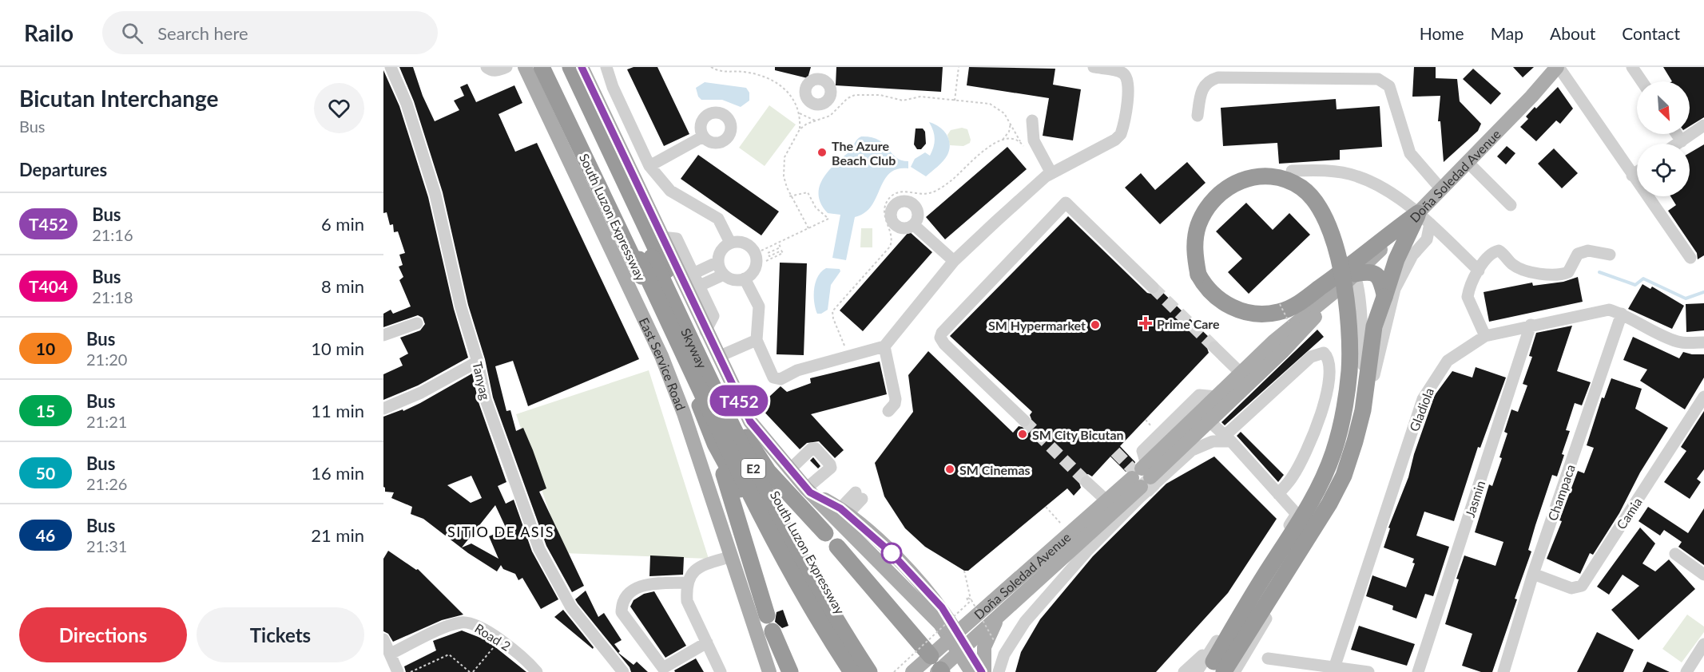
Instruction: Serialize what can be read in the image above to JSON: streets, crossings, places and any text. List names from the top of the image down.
{
  "streets": {
    "highway": ["South Luzon Expressway", "Skyway", "E2"],
    "main road": ["Doña Soledad Avenue", "East Service Road"],
    "street": [
      "Tanyag",
      "Gladiola",
      "Champaca",
      "Jasmin",
      "Camia",
      "Road 2"
    ]
  },
  "crossings": [
    ["Gladiola", "Champaca"],
    ["Gladiola", "Jasmin"],
    ["Champaca", "Camia"]
  ],
  "districts": ["SITIO DE ASIS"],
  "places": {
    "other": [
      "The Azure Beach Club",
      "SM Hypermarket",
      "SM City Bicutan",
      "SM Cinemas"
    ],
    "health": ["Prime Care"]
  },
  "lines": ["bus line T452"],
  "north": "bottom right",
  "page": {
    "header": "Railo",
    "search": "Search here",
    "nav": [
      "Home",
      "Map",
      "About",
      "Contact"
    ],
    "heading": [
      ["Bicutan Interchange", "Bus"],
      "Departures"
    ],
    "on_map": "T452",
    "list": [
      {
        "mark": "T452",
        "name": "Bus",
        "note": "21:16",
        "value": "6 min"
      },
      {
        "mark": "T404",
        "name": "Bus",
        "note": "21:18",
        "value": "8 min"
      },
      {
        "mark": "10",
        "name": "Bus",
        "note": "21:20",
        "value": "10 min"
      },
      {
        "mark": "15",
        "name": "Bus",
        "note": "21:21",
        "value": "11 min"
      },
      {
        "mark": "50",
        "name": "Bus",
        "note": "21:26",
        "value": "16 min"
      },
      {
        "mark": "46",
        "name": "Bus",
        "note": "21:31",
        "value": "21 min"
      }
    ],
    "buttons": ["Directions", "Tickets"]
  }
}
